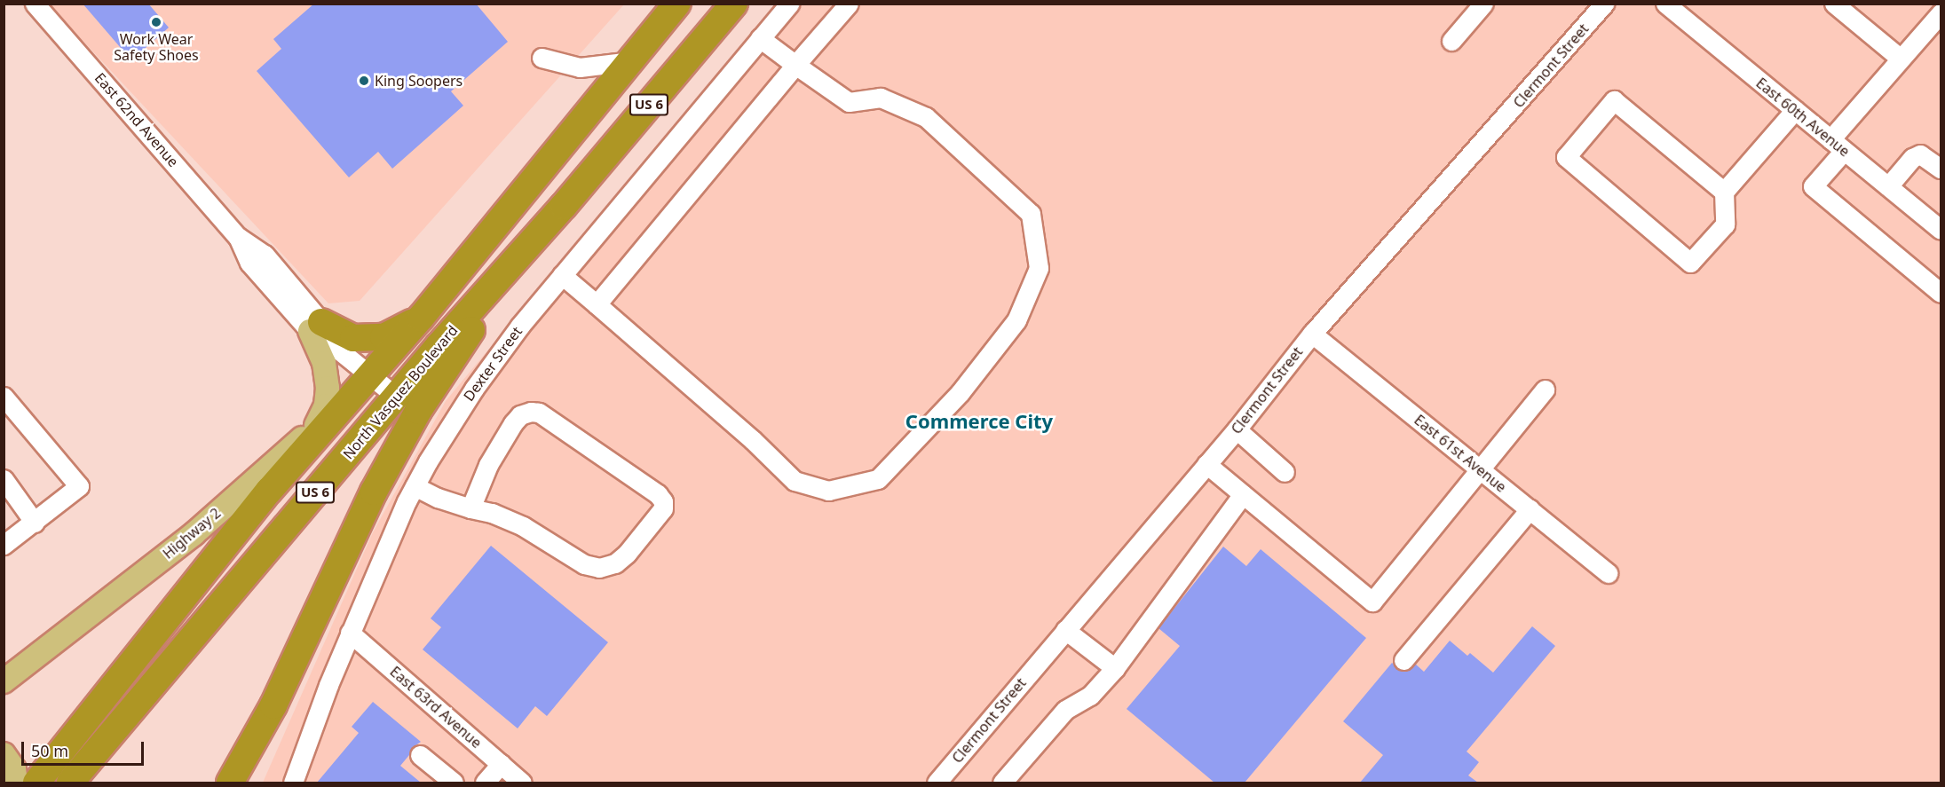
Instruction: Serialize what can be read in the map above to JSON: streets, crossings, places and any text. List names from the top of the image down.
{
  "streets": {
    "highway": ["US 6", "North Vasquez Boulevard"],
    "main road": ["Highway 2"],
    "street": [
      "Clermont Street",
      "East 60th Avenue",
      "East 62nd Avenue",
      "Dexter Street",
      "East 61st Avenue",
      "East 63rd Avenue"
    ]
  },
  "crossings": [
    ["Clermont Street", "East 61st Avenue"],
    ["US 6", "East 62nd Avenue"],
    ["US 6", "Highway 2"],
    ["East 62nd Avenue", "Highway 2"],
    ["Dexter Street", "East 63rd Avenue"]
  ],
  "districts": ["Commerce City"],
  "places": ["Work Wear Safety Shoes", "King Soopers"],
  "scale_bar": "50 m"
}
